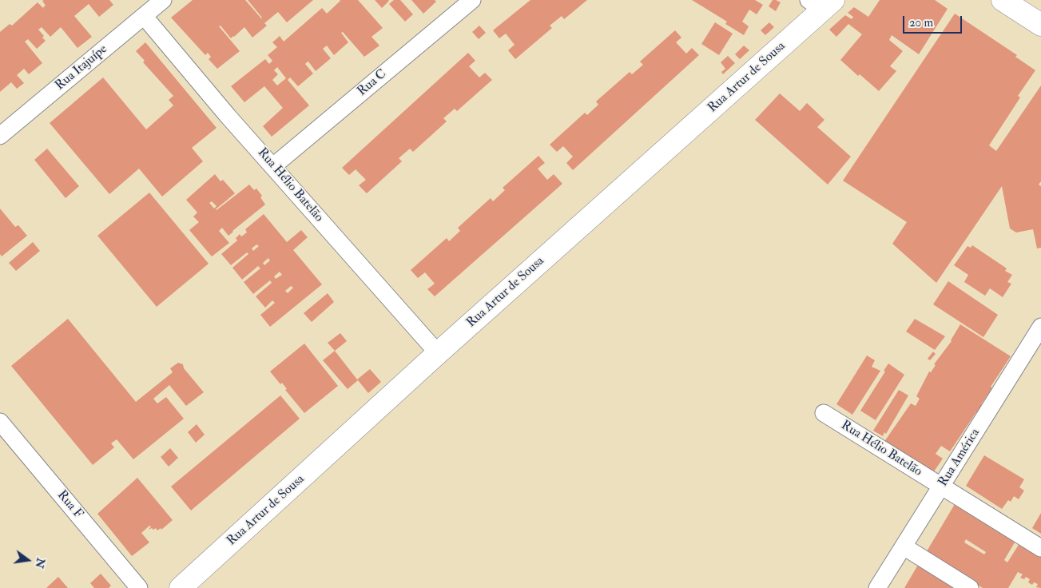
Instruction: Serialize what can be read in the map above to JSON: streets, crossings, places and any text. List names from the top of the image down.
{
  "streets": {
    "street": [
      "Rua Itajuípe",
      "Rua Artur de Sousa",
      "Rua C",
      "Rua Hélio Batelão",
      "Rua América",
      "Rua F"
    ]
  },
  "crossings": [
    ["Rua Itajuípe", "Rua Hélio Batelão"],
    ["Rua Artur de Sousa", "Rua Hélio Batelão"],
    ["Rua C", "Rua Hélio Batelão"],
    ["Rua Hélio Batelão", "Rua América"]
  ],
  "scale_bar": "20 m",
  "north": "right"
}
